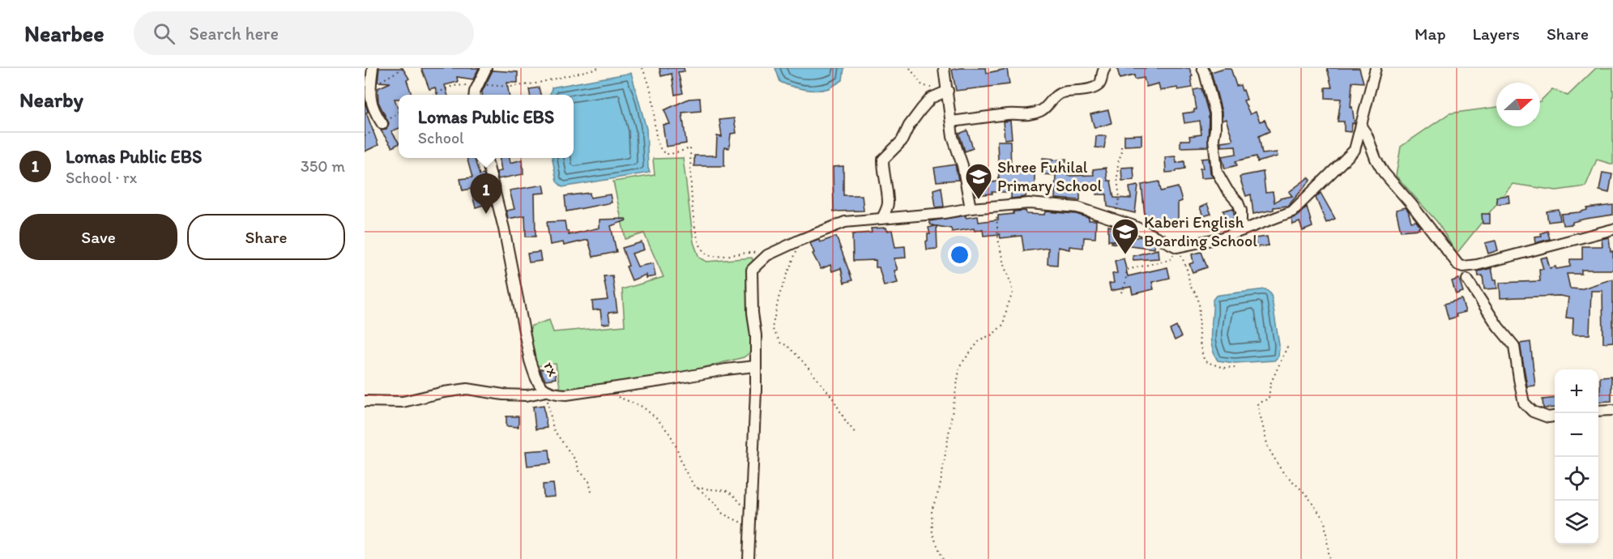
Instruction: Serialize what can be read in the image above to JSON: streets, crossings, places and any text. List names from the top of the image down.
{
  "streets": {
    "street": ["rx"]
  },
  "places": {
    "school or university": ["Shree Fuhilal Primary School", "Kaberi English Boarding School"]
  },
  "north": "right",
  "page": {
    "header": "Nearbee",
    "search": "Search here",
    "nav": ["Map", "Layers", "Share"],
    "heading": "Nearby",
    "popup": ["Lomas Public EBS", "School"],
    "list": [
      {
        "mark": "1",
        "name": "Lomas Public EBS",
        "note": "School · rx",
        "value": "350 m"
      }
    ],
    "pins": "1",
    "buttons": ["Save", "Share"],
    "map_buttons": ["+", "−"]
  }
}
